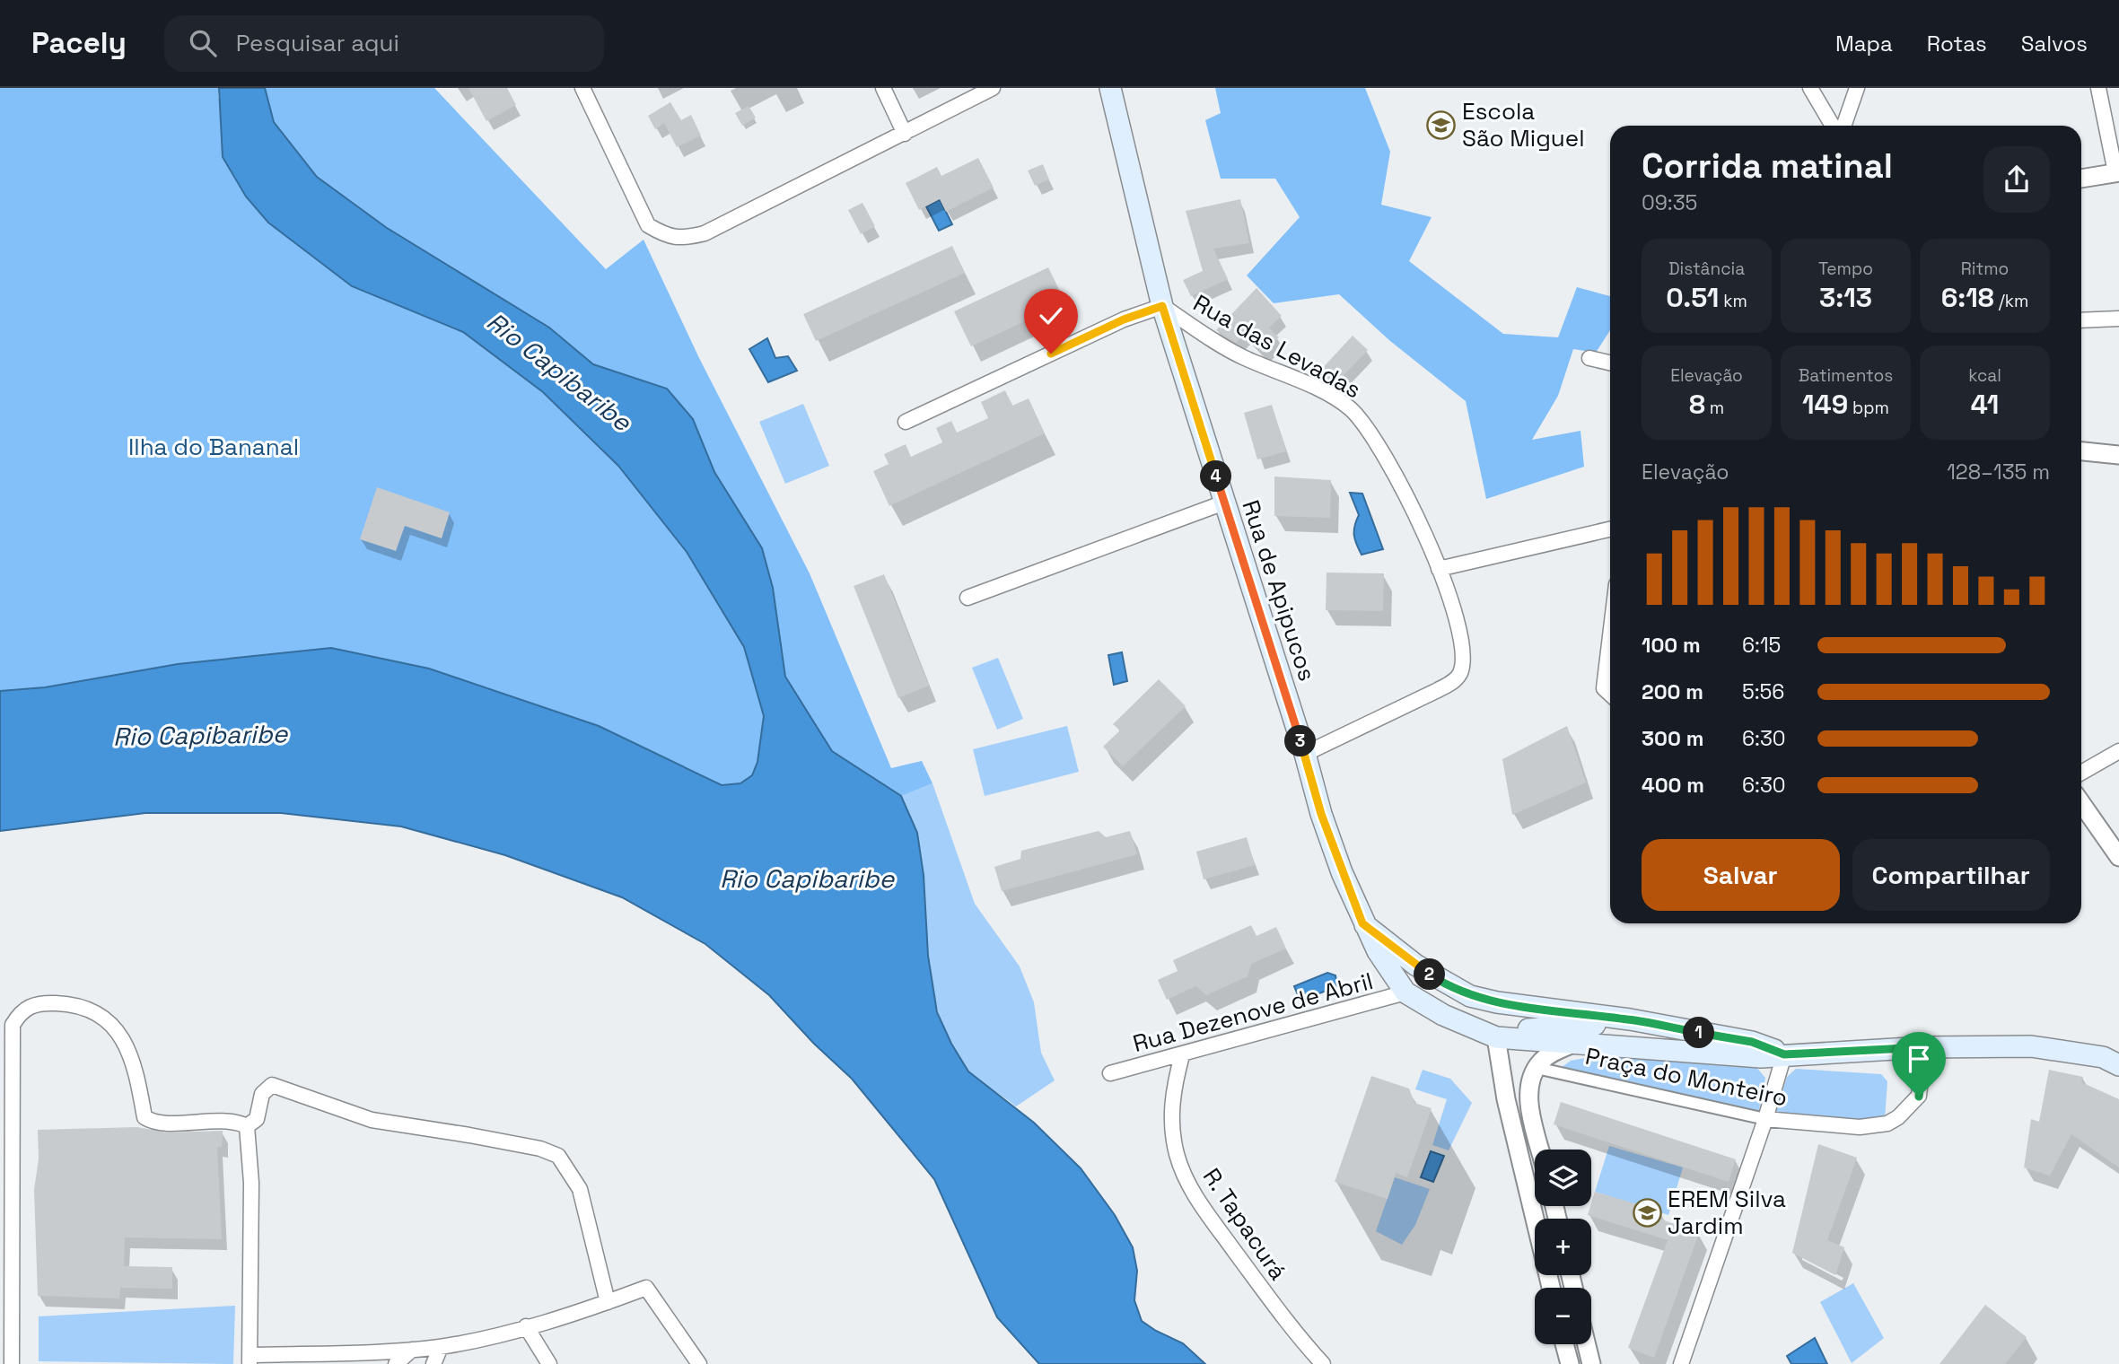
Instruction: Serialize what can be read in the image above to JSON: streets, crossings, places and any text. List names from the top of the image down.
{
  "streets": {
    "main road": ["Rua de Apipucos"],
    "street": [
      "Rua das Levadas",
      "Rua Dezenove de Abril",
      "Praça do Monteiro",
      "R. Tapacurá"
    ]
  },
  "crossings": [
    ["Rua das Levadas", "Rua de Apipucos"],
    ["Rua de Apipucos", "Rua Dezenove de Abril"],
    ["Rua Dezenove de Abril", "R. Tapacurá"]
  ],
  "water": ["Rio Capibaribe"],
  "parks": ["Ilha do Bananal"],
  "places": {
    "school or university": ["Escola São Miguel", "EREM Silva Jardim"]
  },
  "page": {
    "header": "Pacely",
    "search": "Pesquisar aqui",
    "nav": ["Mapa", "Rotas", "Salvos"],
    "heading": ["Corrida matinal", "09:35"],
    "stats": [
      ["Distância", "0.51 km"],
      ["Tempo", "3:13"],
      ["Ritmo", "6:18 /km"],
      ["Elevação", "8 m"],
      ["Batimentos", "149 bpm"],
      ["kcal", "41"]
    ],
    "chart": ["Elevação", "128–135 m"],
    "pins": [
      "4",
      "3",
      "2",
      "1"
    ],
    "list": [
      {
        "name": "100 m",
        "note": "6:15"
      },
      {
        "name": "200 m",
        "note": "5:56"
      },
      {
        "name": "300 m",
        "note": "6:30"
      },
      {
        "name": "400 m",
        "note": "6:30"
      }
    ],
    "buttons": ["Salvar", "Compartilhar"],
    "map_buttons": ["+", "−"]
  }
}
